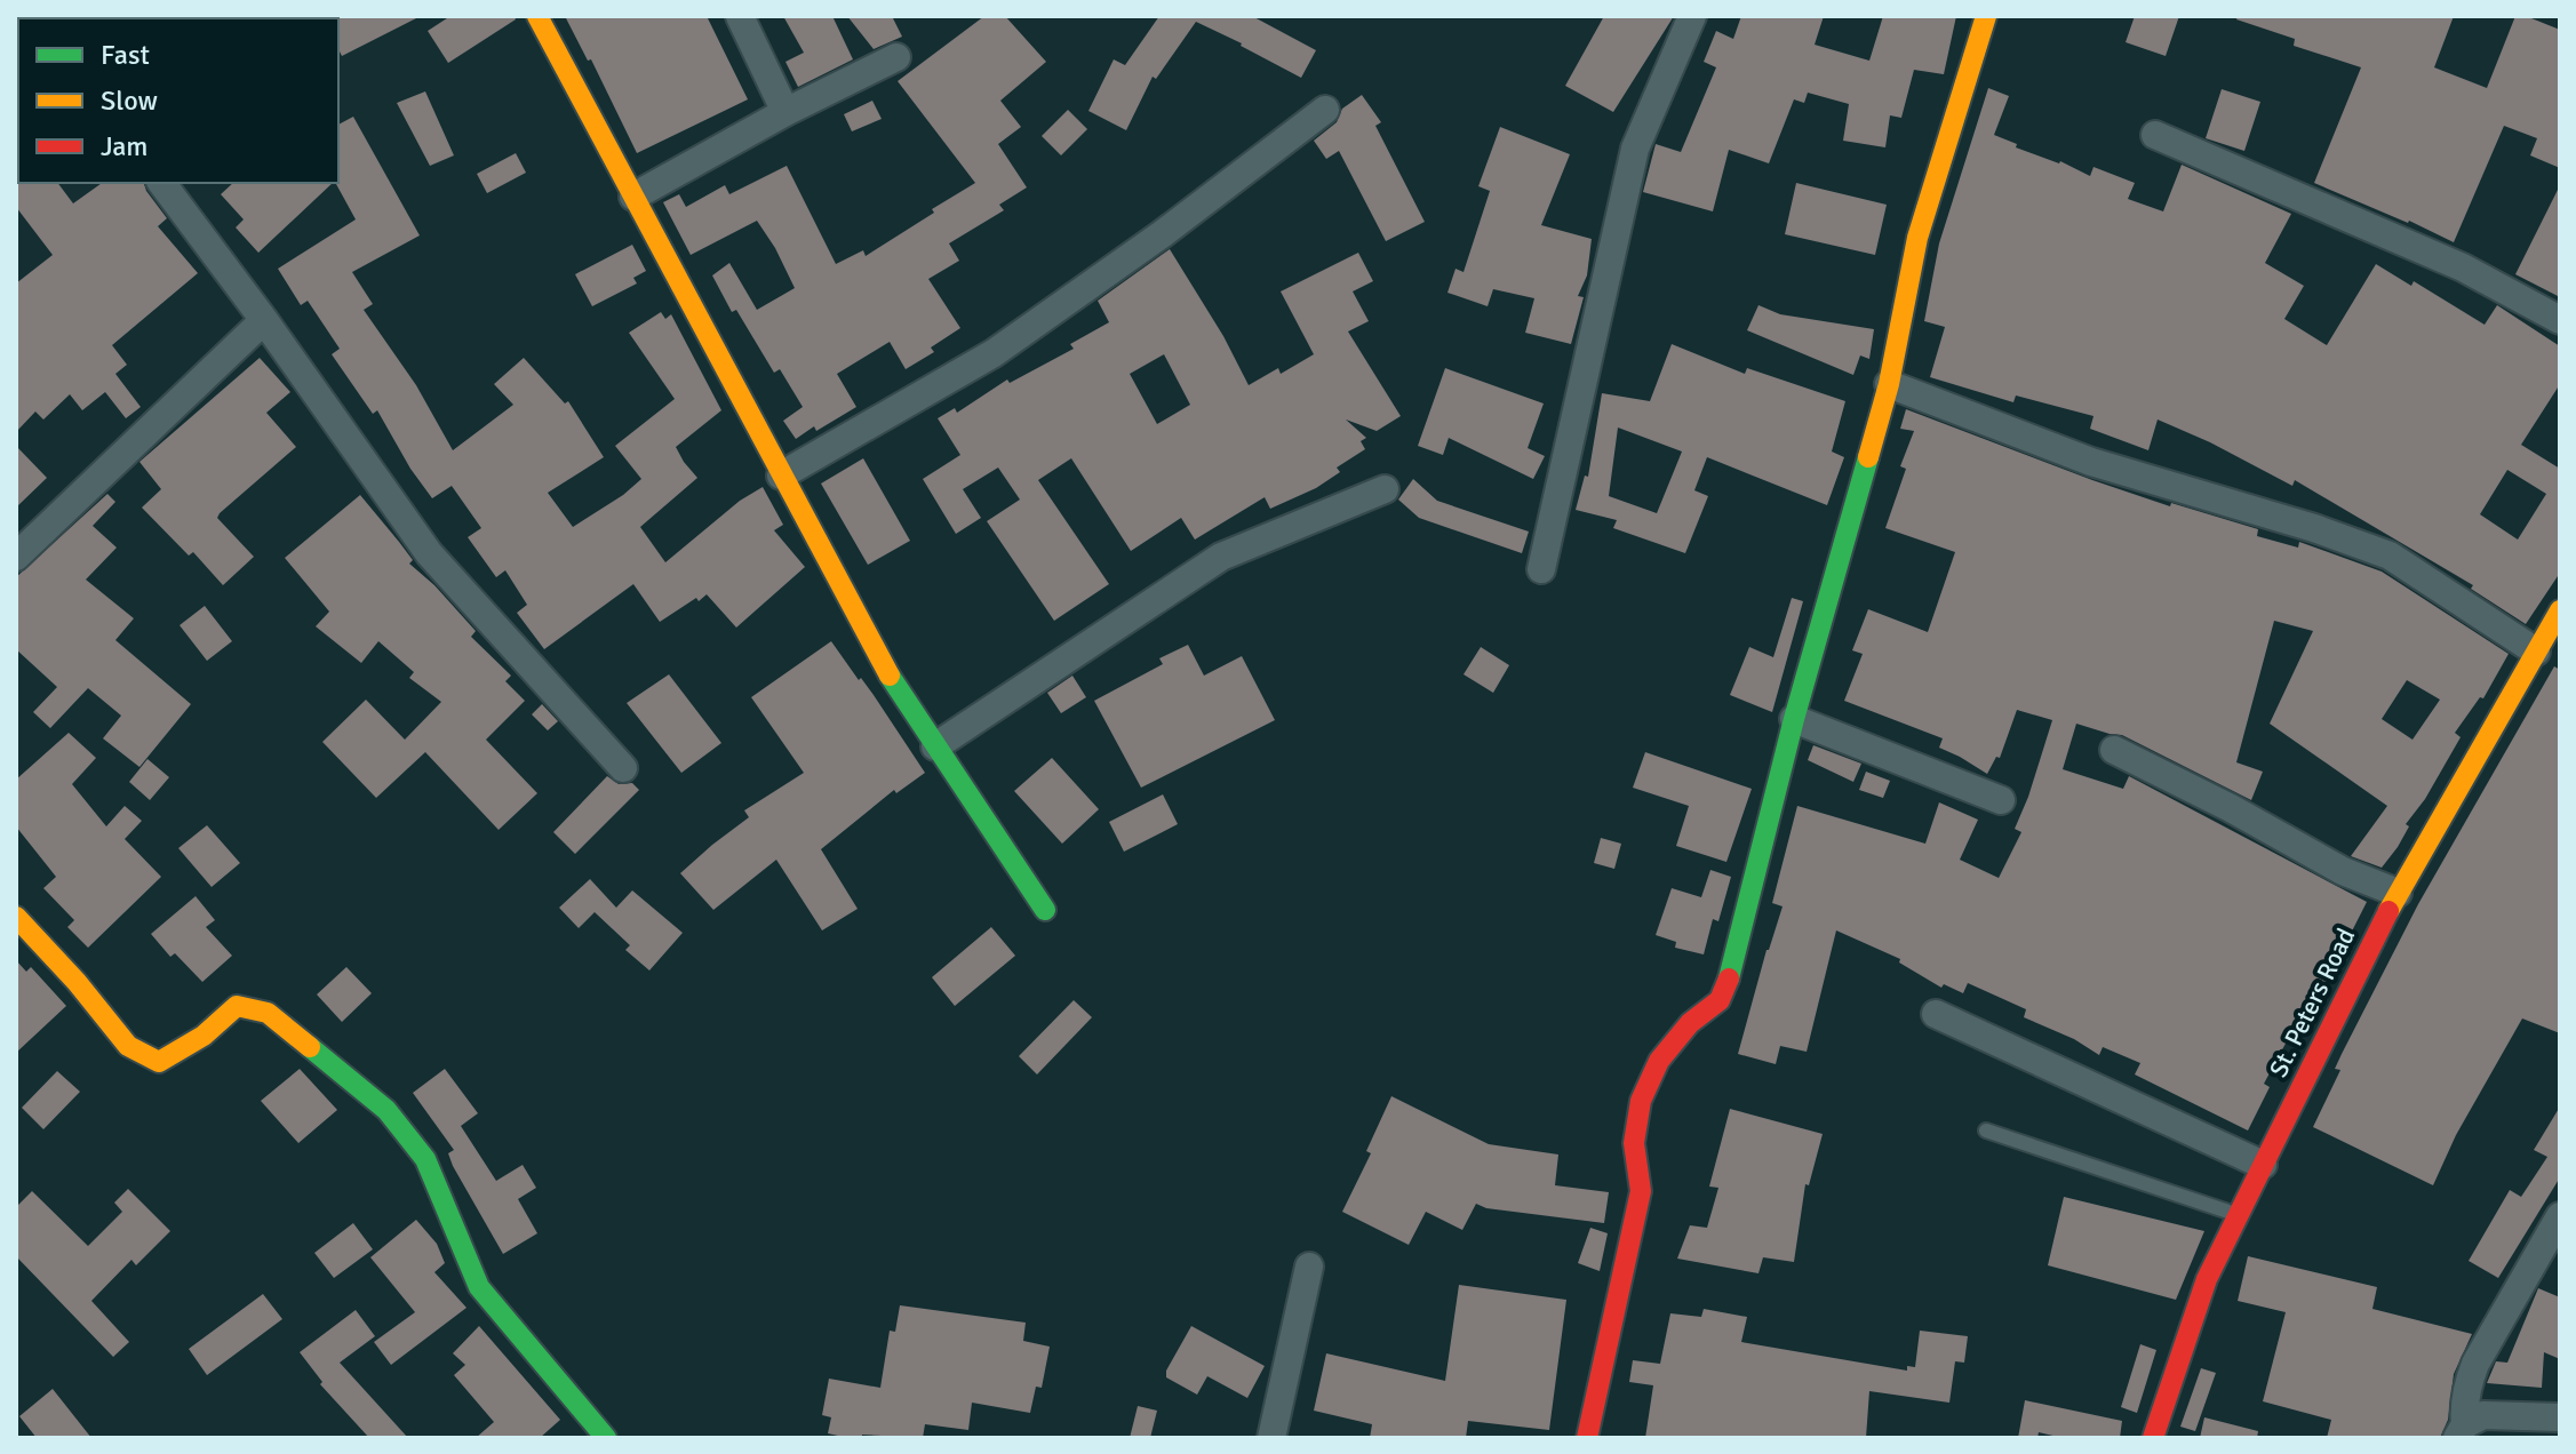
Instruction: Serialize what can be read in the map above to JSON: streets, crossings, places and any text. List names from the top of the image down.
{
  "streets": {
    "street": ["St. Peters Road"]
  },
  "legend": ["Fast", "Slow", "Jam"]
}
